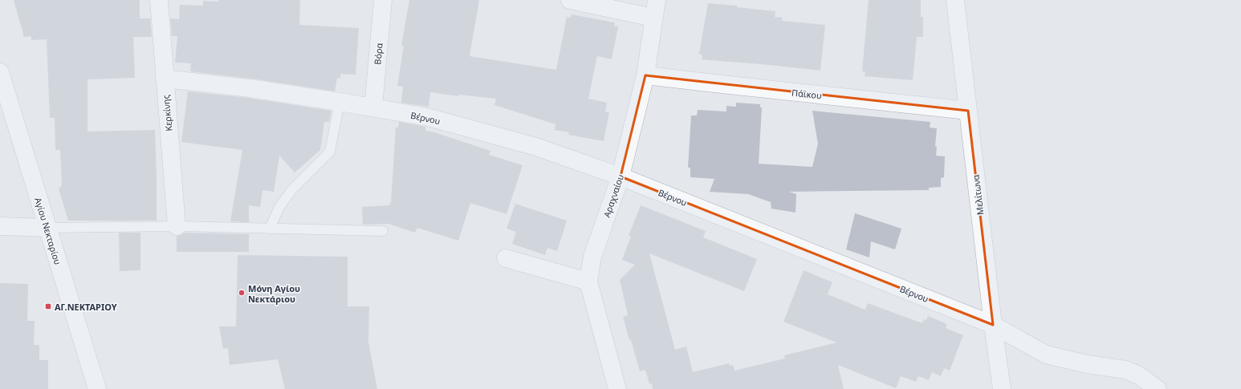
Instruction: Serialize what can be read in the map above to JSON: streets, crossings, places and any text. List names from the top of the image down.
{
  "streets": {
    "street": [
      "Βόρα",
      "Πάϊκου",
      "Κερκίνης",
      "Βέρνου",
      "Μελίτωνα",
      "Αραχναίου",
      "Αγίου Νεκταρίου"
    ]
  },
  "crossings": [
    ["Βόρα", "Βέρνου"],
    ["Πάϊκου", "Μελίτωνα"],
    ["Πάϊκου", "Αραχναίου"],
    ["Κερκίνης", "Βέρνου"],
    ["Βέρνου", "Μελίτωνα"],
    ["Βέρνου", "Αραχναίου"]
  ],
  "places": {
    "other": ["Μόνη Αγίου Νεκτάριου"],
    "transit": ["ΑΓ.ΝΕΚΤΑΡΙΟΥ"]
  }
}
